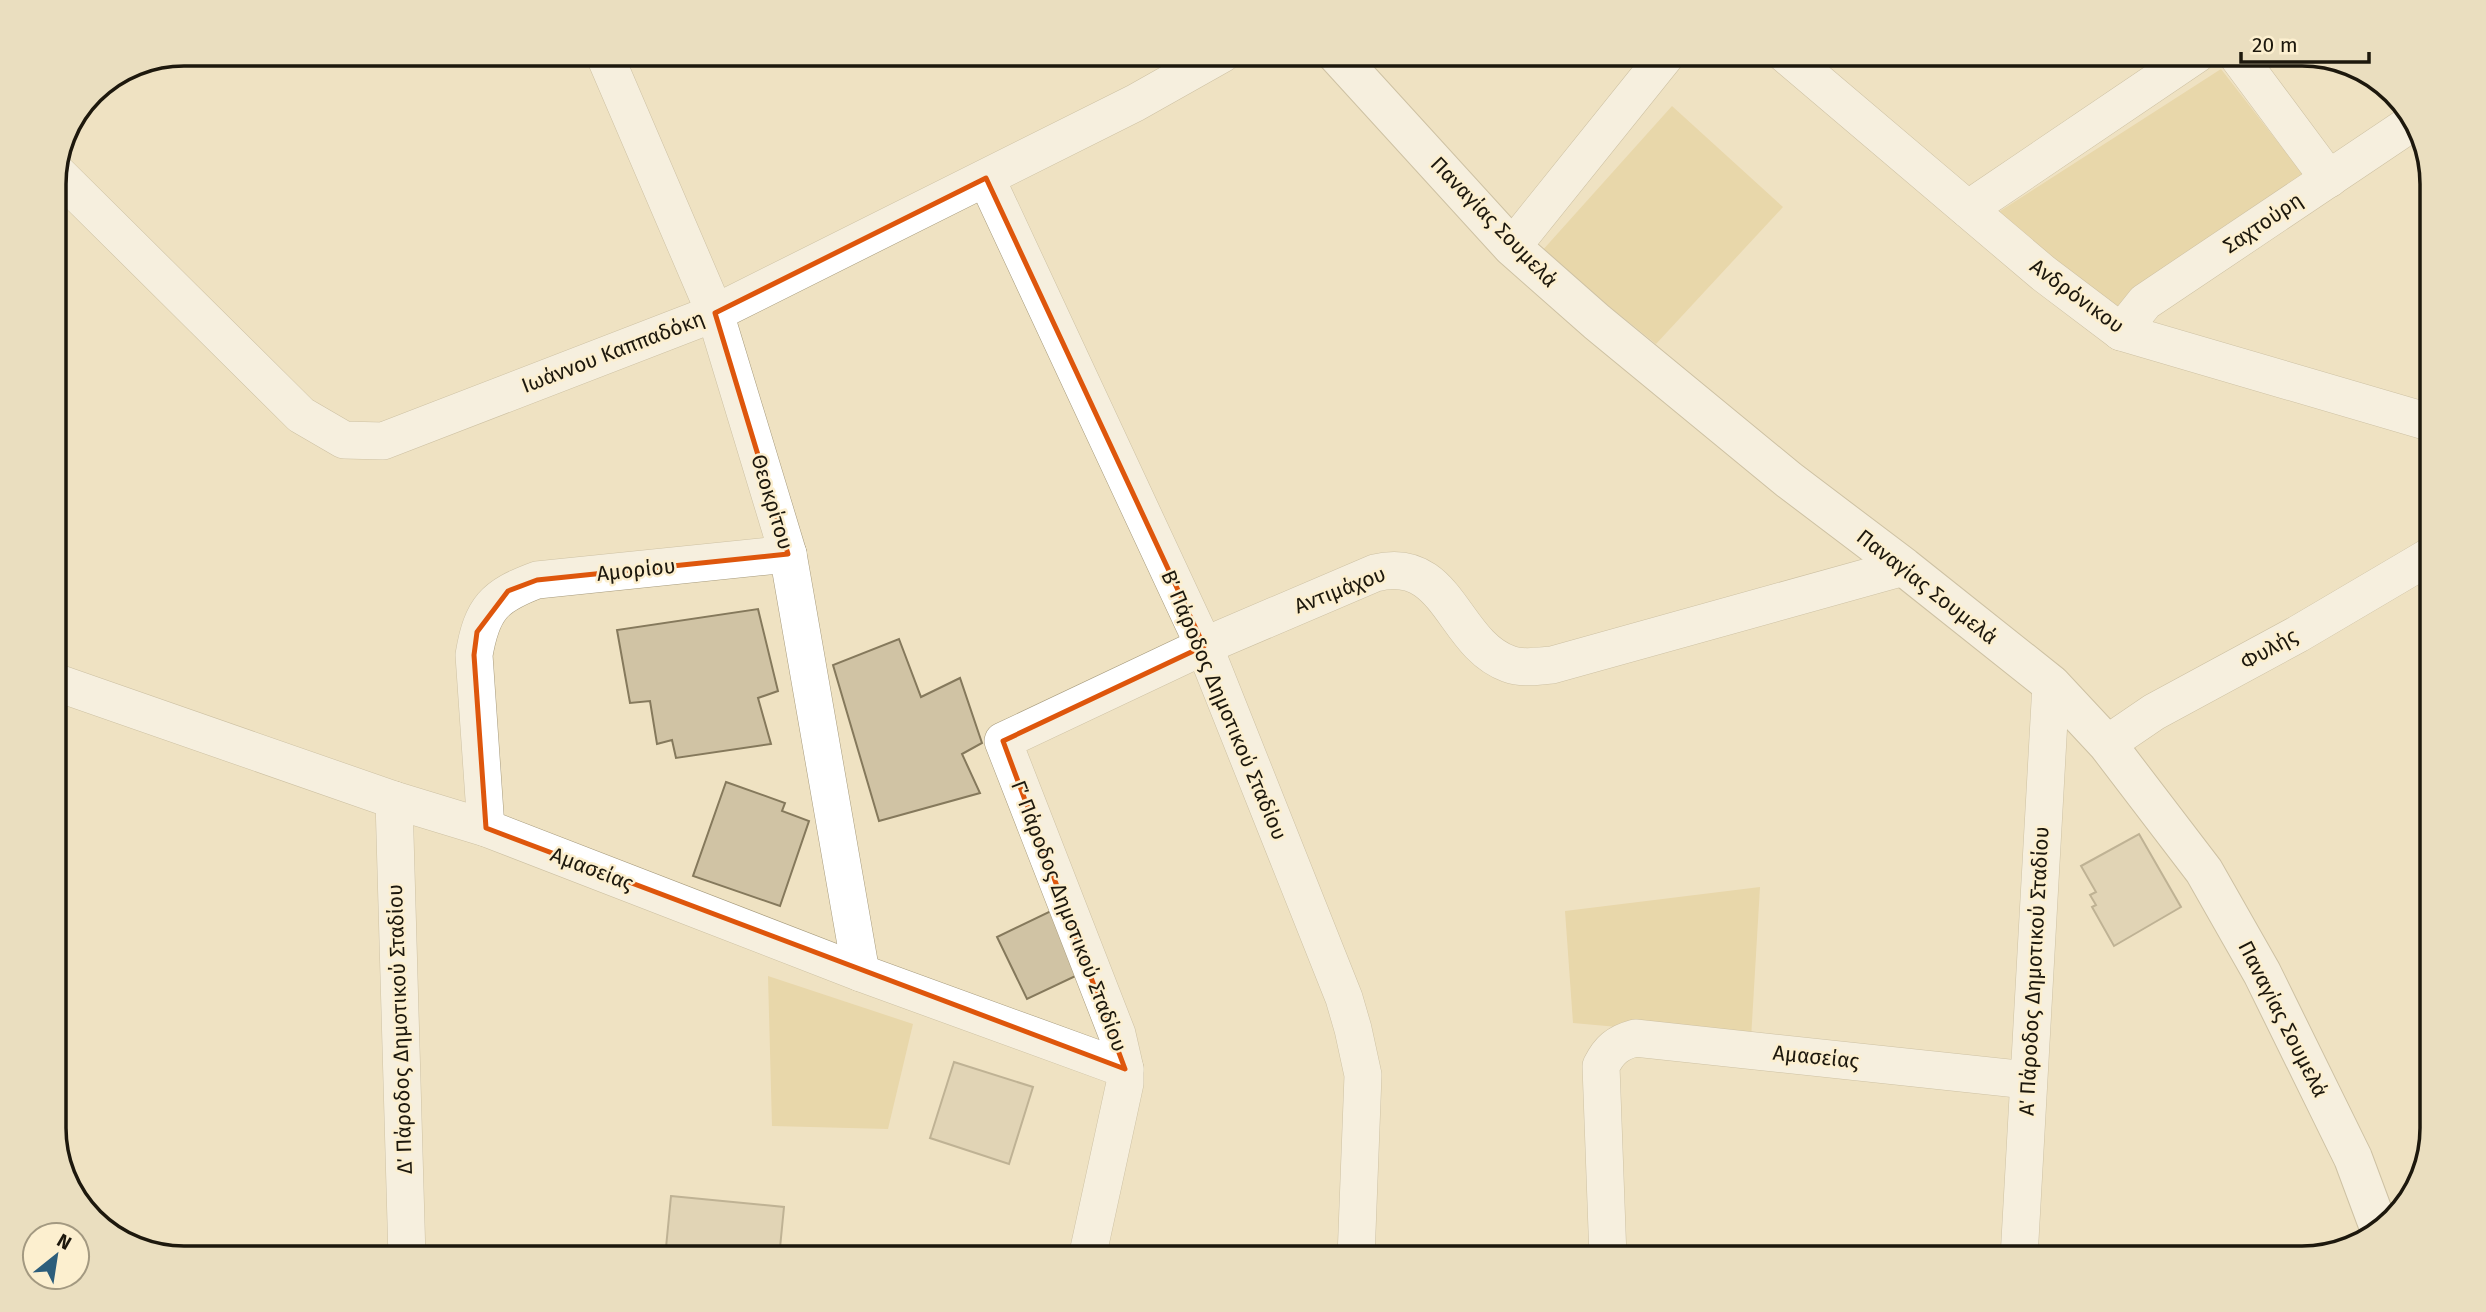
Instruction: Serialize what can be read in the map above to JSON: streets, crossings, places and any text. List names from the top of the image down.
{
  "streets": {
    "street": [
      "Παναγίας Σουμελά",
      "Σαχτούρη",
      "Ανδρόνικου",
      "Ιωάννου Καππαδόκη",
      "Θεοκρίτου",
      "Αμορίου",
      "Αντιμάχου",
      "Φυλής",
      "Β΄ Πάροδος Δημοτικού Σταδίου",
      "Αμασείας",
      "Γ΄ Πάροδος Δημοτικού Σταδίου",
      "Α΄ Πάροδος Δημοτικού Σταδίου",
      "Δ΄ Πάροδος Δημοτικού Σταδίου"
    ]
  },
  "crossings": [
    ["Παναγίας Σουμελά", "Αντιμάχου"],
    ["Παναγίας Σουμελά", "Φυλής"],
    ["Παναγίας Σουμελά", "Α΄ Πάροδος Δημοτικού Σταδίου"],
    ["Σαχτούρη", "Ανδρόνικου"],
    ["Ιωάννου Καππαδόκη", "Θεοκρίτου"],
    ["Ιωάννου Καππαδόκη", "Β΄ Πάροδος Δημοτικού Σταδίου"],
    ["Θεοκρίτου", "Αμορίου"],
    ["Θεοκρίτου", "Αμασείας"],
    ["Αμορίου", "Αμασείας"],
    ["Αντιμάχου", "Β΄ Πάροδος Δημοτικού Σταδίου"],
    ["Αντιμάχου", "Γ΄ Πάροδος Δημοτικού Σταδίου"],
    ["Αμασείας", "Γ΄ Πάροδος Δημοτικού Σταδίου"],
    ["Αμασείας", "Α΄ Πάροδος Δημοτικού Σταδίου"],
    ["Αμασείας", "Δ΄ Πάροδος Δημοτικού Σταδίου"]
  ],
  "scale_bar": "20 m",
  "north": "top right"
}
